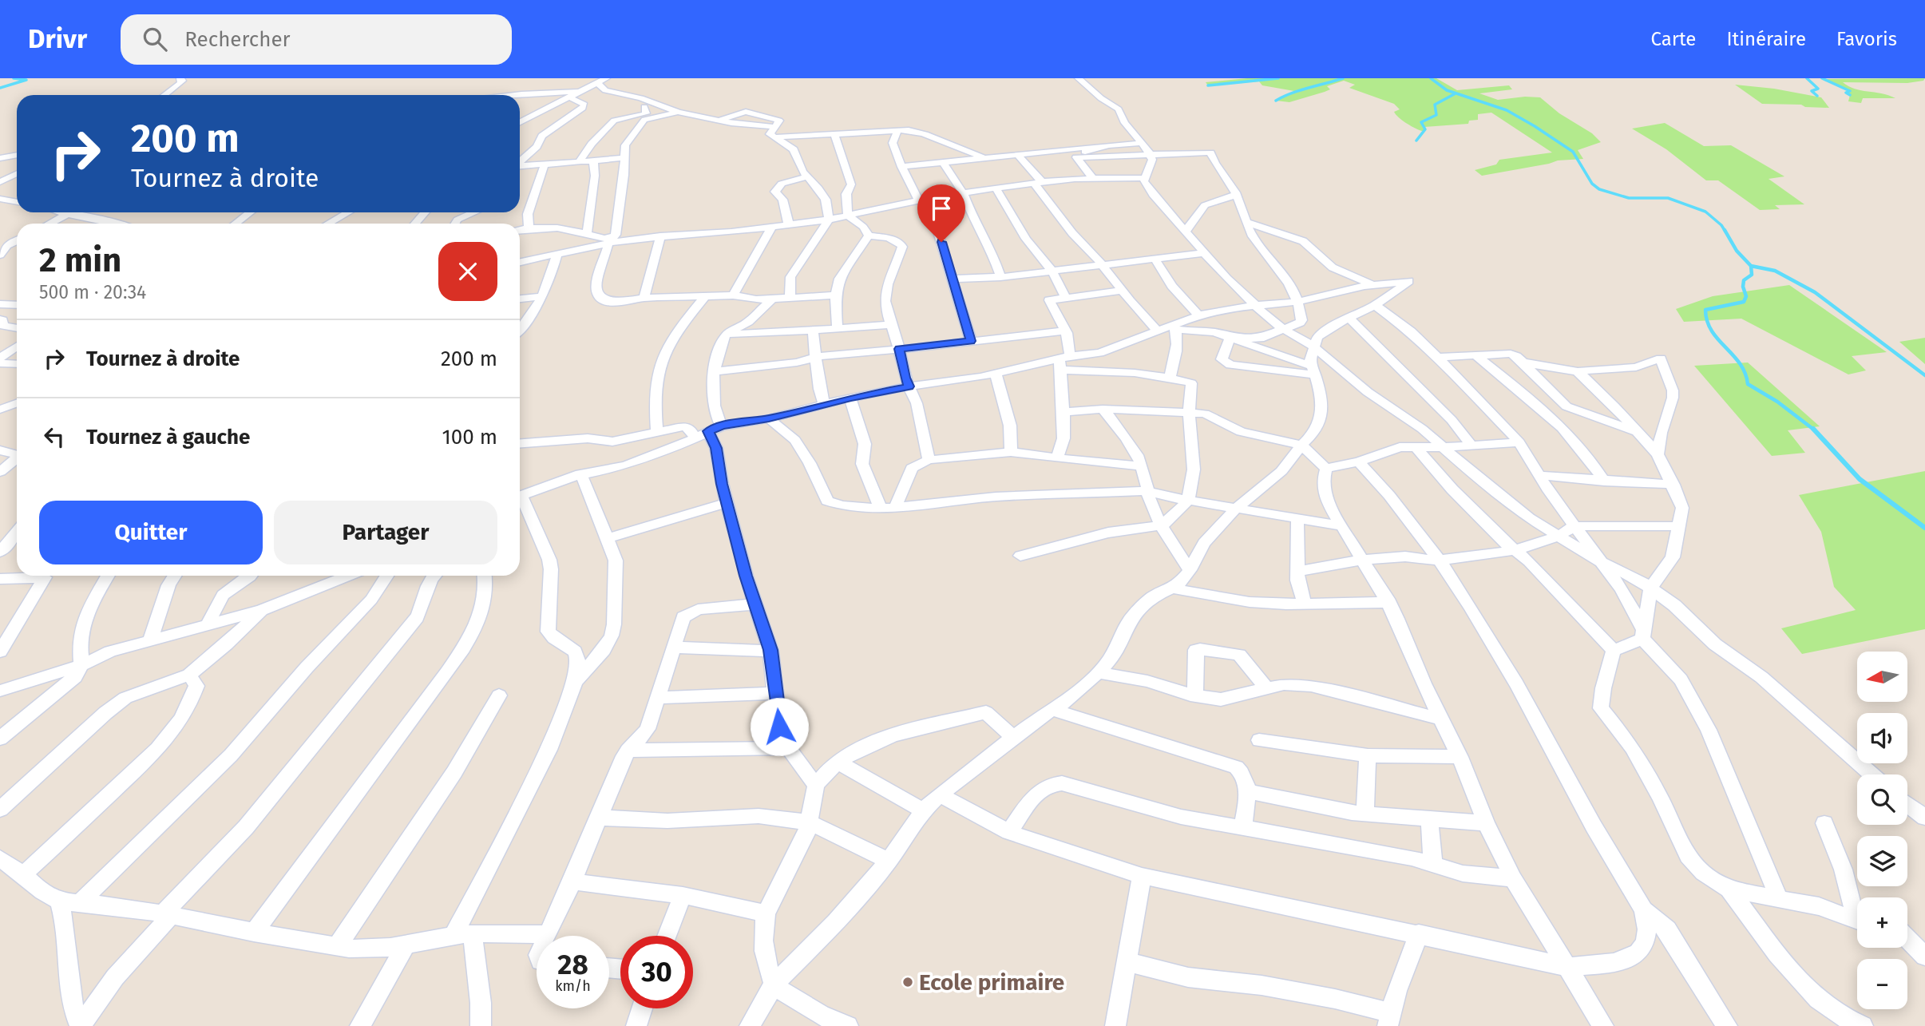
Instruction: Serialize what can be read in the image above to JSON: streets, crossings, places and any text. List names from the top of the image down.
{
  "places": ["Ecole primaire"],
  "north": "left",
  "page": {
    "header": "Drivr",
    "search": "Rechercher",
    "nav": ["Carte", "Itinéraire", "Favoris"],
    "turn": ["200 m", "Tournez à droite"],
    "heading": ["2 min", "500 m · 20:34"],
    "list": [
      {
        "name": "Tournez à droite",
        "value": "200 m"
      },
      {
        "name": "Tournez à gauche",
        "value": "100 m"
      }
    ],
    "buttons": ["Quitter", "Partager"],
    "map_buttons": ["+", "−"],
    "speed": "28 km/h",
    "limit": "30"
  }
}
